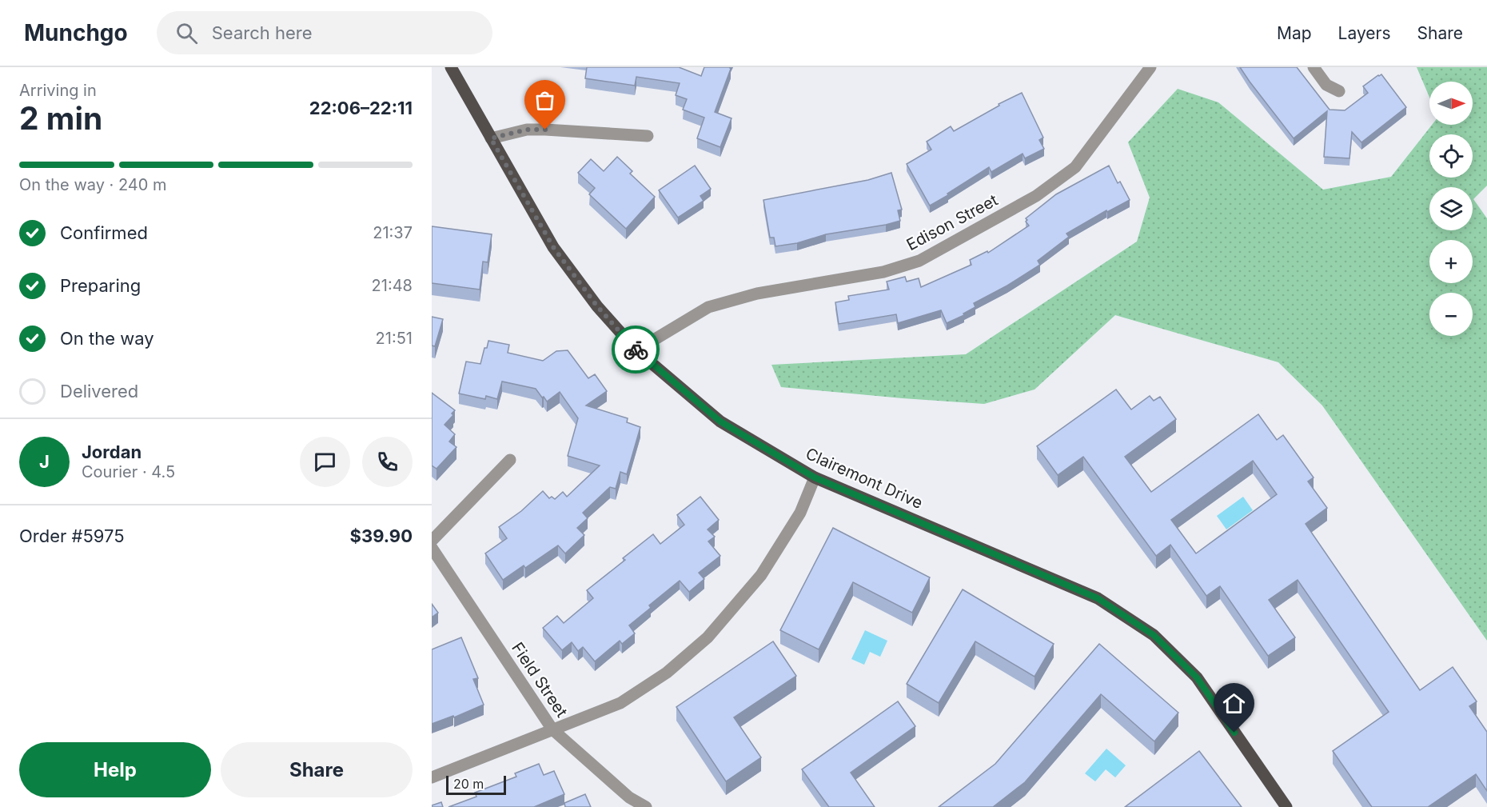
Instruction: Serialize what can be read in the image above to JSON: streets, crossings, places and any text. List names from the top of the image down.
{
  "streets": {
    "main road": ["Clairemont Drive"],
    "street": ["Edison Street", "Field Street"]
  },
  "crossings": [
    ["Edison Street", "Clairemont Drive"]
  ],
  "scale_bar": "20 m",
  "north": "right",
  "page": {
    "header": "Munchgo",
    "search": "Search here",
    "nav": ["Map", "Layers", "Share"],
    "heading": ["2 min", "Arriving in", "22:06–22:11"],
    "panel": [
      "Jordan",
      "Courier · 4.5",
      "Order #5975",
      "$39.90"
    ],
    "map_buttons": ["+", "−"],
    "bar": "On the way · 240 m",
    "list": [
      ["Confirmed", "21:37"],
      ["Preparing", "21:48"],
      ["On the way", "21:51"],
      "Delivered"
    ],
    "round": "J",
    "buttons": ["Help", "Share"],
    "scale": "20 m"
  }
}
